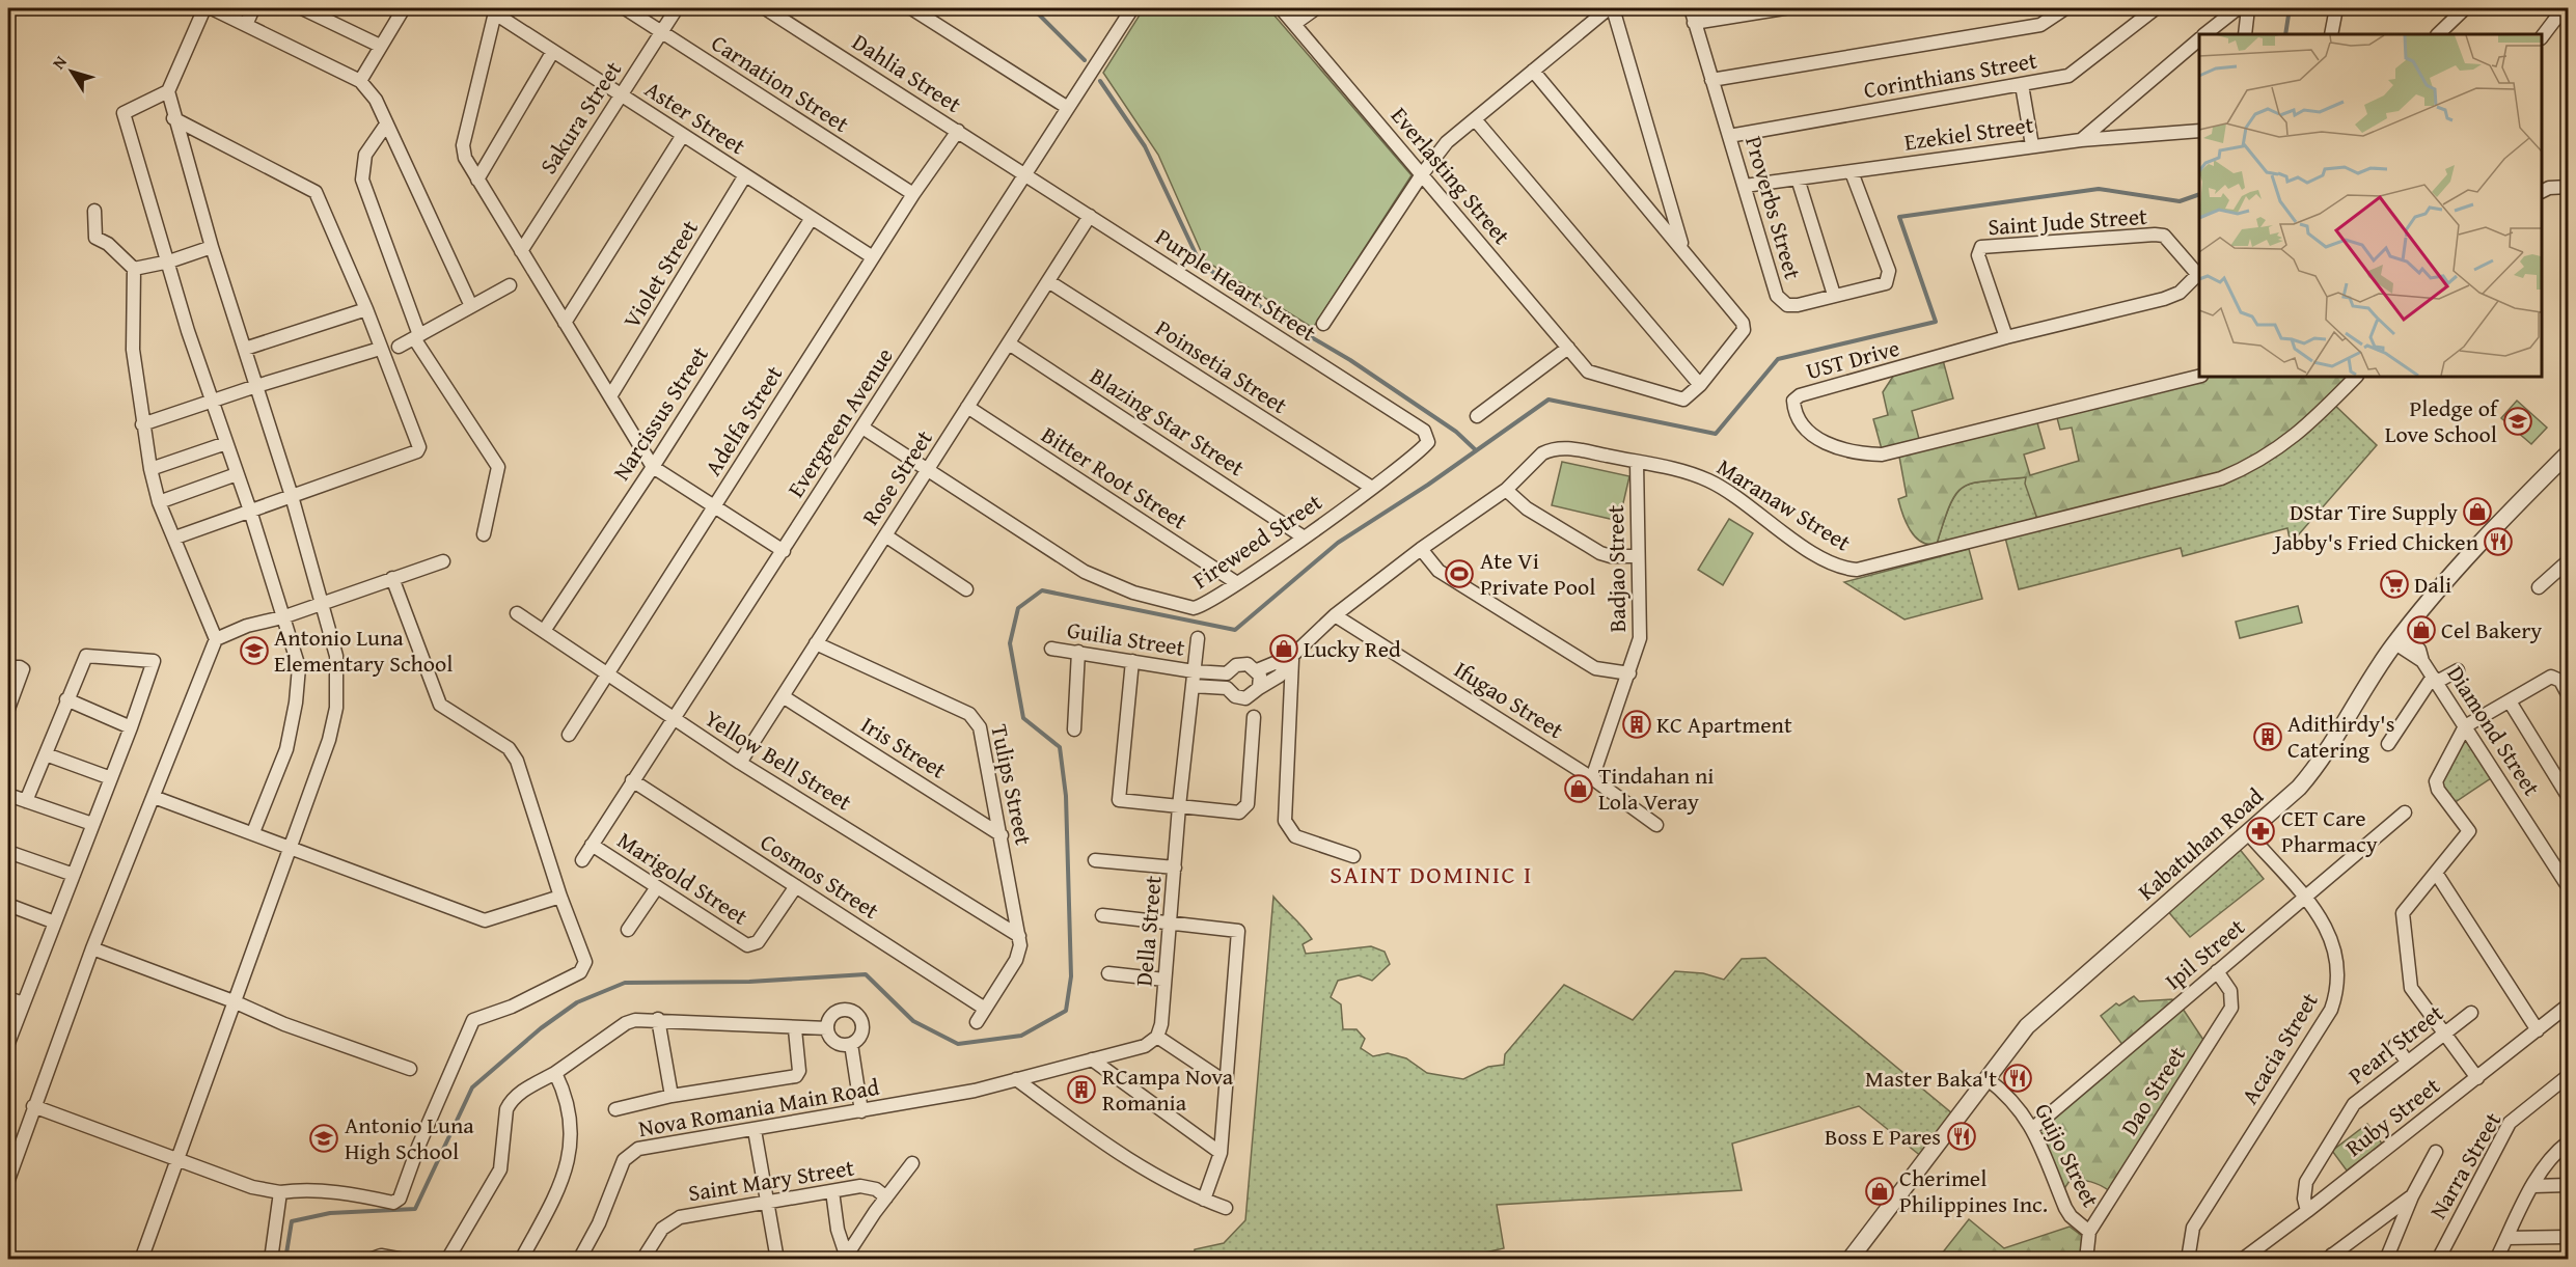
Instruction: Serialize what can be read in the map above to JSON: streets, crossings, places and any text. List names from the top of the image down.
{
  "streets": {
    "street": [
      "Dahlia Street",
      "Corinthians Street",
      "Carnation Street",
      "Sakura Street",
      "Aster Street",
      "Ezekiel Street",
      "Everlasting Street",
      "Proverbs Street",
      "Saint Jude Street",
      "Violet Street",
      "Purple Heart Street",
      "UST Drive",
      "Poinsetia Street",
      "Narcissus Street",
      "Adelfa Street",
      "Blazing Star Street",
      "Evergreen Avenue",
      "Rose Street",
      "Bitter Root Street",
      "Maranaw Street",
      "Fireweed Street",
      "Badjao Street",
      "Guilia Street",
      "Ifugao Street",
      "Diamond Street",
      "Iris Street",
      "Yellow Bell Street",
      "Tulips Street",
      "Kabatuhan Road",
      "Cosmos Street",
      "Marigold Street",
      "Della Street",
      "Ipil Street",
      "Pearl Street",
      "Acacia Street",
      "Dao Street",
      "Nova Romania Main Road",
      "Ruby Street",
      "Guijo Street",
      "Narra Street",
      "Saint Mary Street"
    ]
  },
  "crossings": [
    ["Dahlia Street", "Purple Heart Street"],
    ["Dahlia Street", "Adelfa Street"],
    ["Dahlia Street", "Evergreen Avenue"],
    ["Corinthians Street", "Proverbs Street"],
    ["Carnation Street", "Sakura Street"],
    ["Carnation Street", "Adelfa Street"],
    ["Sakura Street", "Aster Street"],
    ["Aster Street", "Violet Street"],
    ["Aster Street", "Narcissus Street"],
    ["Aster Street", "Adelfa Street"],
    ["Ezekiel Street", "Proverbs Street"],
    ["Saint Jude Street", "UST Drive"],
    ["Purple Heart Street", "Evergreen Avenue"],
    ["Purple Heart Street", "Rose Street"],
    ["Purple Heart Street", "Fireweed Street"],
    ["Poinsetia Street", "Rose Street"],
    ["Poinsetia Street", "Fireweed Street"],
    ["Narcissus Street", "Yellow Bell Street"],
    ["Adelfa Street", "Yellow Bell Street"],
    ["Blazing Star Street", "Rose Street"],
    ["Blazing Star Street", "Fireweed Street"],
    ["Evergreen Avenue", "Fireweed Street"],
    ["Evergreen Avenue", "Yellow Bell Street"],
    ["Evergreen Avenue", "Cosmos Street"],
    ["Evergreen Avenue", "Marigold Street"],
    ["Rose Street", "Bitter Root Street"],
    ["Rose Street", "Fireweed Street"],
    ["Rose Street", "Iris Street"],
    ["Rose Street", "Yellow Bell Street"],
    ["Rose Street", "Tulips Street"],
    ["Bitter Root Street", "Fireweed Street"],
    ["Maranaw Street", "Badjao Street"],
    ["Maranaw Street", "Guilia Street"],
    ["Maranaw Street", "Ifugao Street"],
    ["Maranaw Street", "Della Street"],
    ["Badjao Street", "Ifugao Street"],
    ["Guilia Street", "Della Street"],
    ["Diamond Street", "Kabatuhan Road"],
    ["Iris Street", "Tulips Street"],
    ["Yellow Bell Street", "Tulips Street"],
    ["Tulips Street", "Cosmos Street"],
    ["Kabatuhan Road", "Acacia Street"],
    ["Kabatuhan Road", "Guijo Street"],
    ["Cosmos Street", "Marigold Street"],
    ["Ipil Street", "Acacia Street"],
    ["Ipil Street", "Dao Street"],
    ["Ipil Street", "Guijo Street"],
    ["Pearl Street", "Ruby Street"],
    ["Dao Street", "Guijo Street"]
  ],
  "districts": ["SAINT DOMINIC I"],
  "places": {
    "school or university": ["Pledge of Love School", "Antonio Luna Elementary School", "Antonio Luna High School"],
    "shop": [
      "DStar Tire Supply",
      "Cel Bakery",
      "Lucky Red",
      "Tindahan ni Lola Veray",
      "Cherimel Philippines Inc."
    ],
    "restaurant": ["Jabby's Fried Chicken", "Master Baka't", "Boss E Pares"],
    "sports": ["Ate Vi Private Pool"],
    "supermarket": ["Dali"],
    "building": ["KC Apartment", "Adithirdy's Catering", "RCampa Nova Romania"],
    "pharmacy": ["CET Care Pharmacy"]
  },
  "north": "top left"
}
